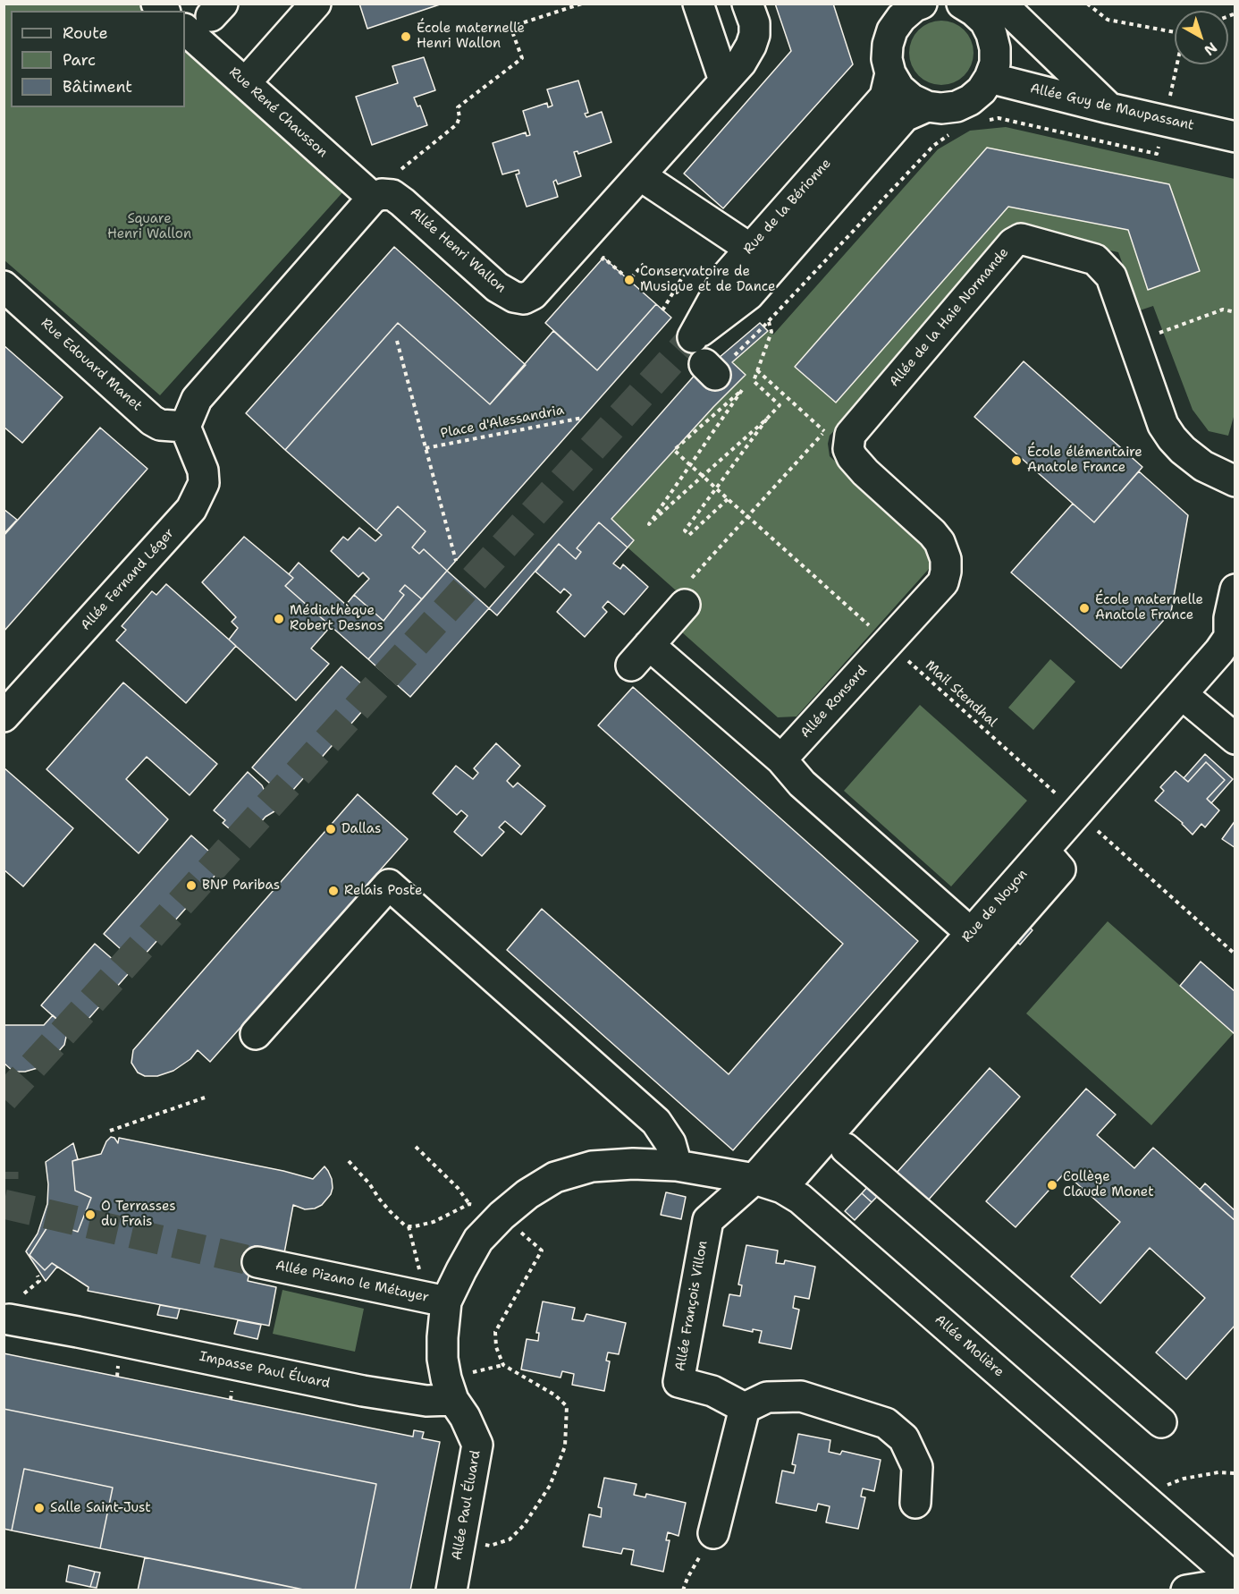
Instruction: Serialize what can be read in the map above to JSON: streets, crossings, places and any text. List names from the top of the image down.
{
  "streets": {
    "street": [
      "Allée Guy de Maupassant",
      "Rue René Chausson",
      "Rue de la Bérionne",
      "Allée Henri Wallon",
      "Allée de la Haie Normande",
      "Rue Edouard Manet",
      "Allée Fernand Léger",
      "Allée Ronsard",
      "Rue de Noyon",
      "Allée Pizano le Métayer",
      "Allée François Villon",
      "Allée Molière",
      "Impasse Paul Éluard",
      "Allée Paul Éluard"
    ],
    "path": ["Place d'Alessandria", "Mail Stendhal"]
  },
  "crossings": [
    ["Rue René Chausson", "Allée Henri Wallon"],
    ["Allée de la Haie Normande", "Allée Ronsard"],
    ["Rue Edouard Manet", "Allée Fernand Léger"],
    ["Mail Stendhal", "Allée Ronsard"],
    ["Mail Stendhal", "Rue de Noyon"],
    ["Rue de Noyon", "Allée François Villon"],
    ["Rue de Noyon", "Allée Molière"],
    ["Allée Pizano le Métayer", "Allée Paul Éluard"],
    ["Allée François Villon", "Allée Molière"],
    ["Allée Molière", "Allée Paul Éluard"],
    ["Impasse Paul Éluard", "Allée Paul Éluard"]
  ],
  "parks": ["Square Henri Wallon"],
  "places": [
    "École maternelle Henri Wallon",
    "Conservatoire de Musique et de Dance",
    "École élémentaire Anatole France",
    "École maternelle Anatole France",
    "Médiathèque Robert Desnos",
    "Dallas",
    "BNP Paribas",
    "Relais Poste",
    "Collège Claude Monet",
    "O Terrasses du Frais",
    "Salle Saint-Just"
  ],
  "legend": ["Route", "Parc", "Bâtiment"],
  "north": "bottom right"
}
